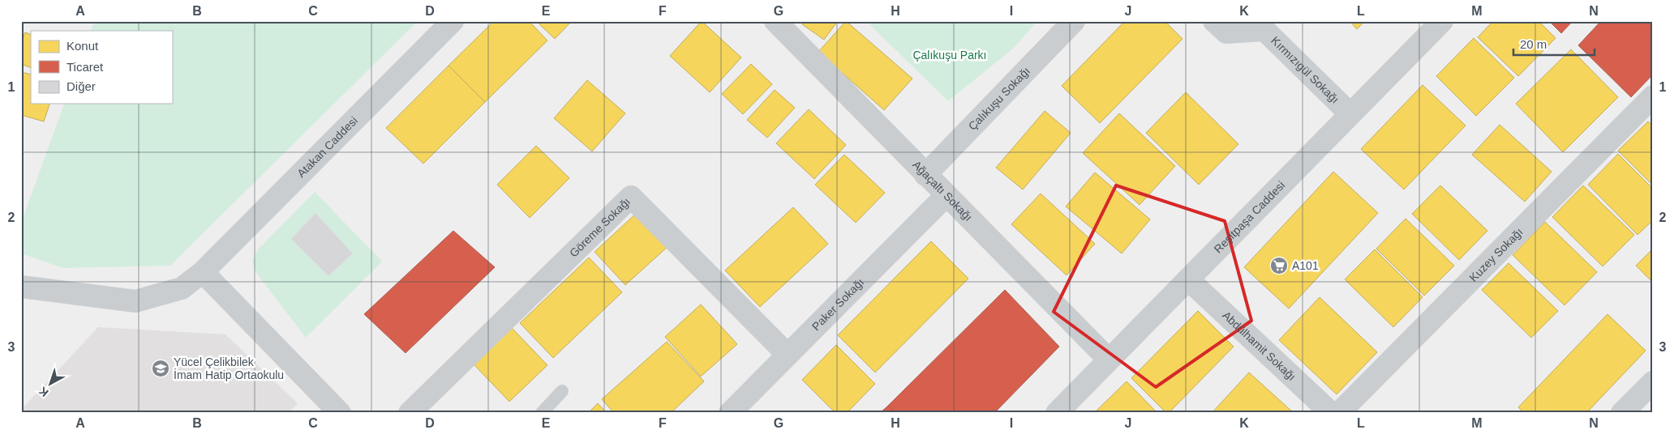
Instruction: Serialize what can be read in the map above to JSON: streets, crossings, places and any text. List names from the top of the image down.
{
  "streets": {
    "street": [
      "Kırmızıgül Sokağı",
      "Çalıkuşu Sokağı",
      "Atakan Caddesi",
      "Ağaçaltı Sokağı",
      "Reşitpaşa Caddesi",
      "Göreme Sokağı",
      "Kuzey Sokağı",
      "Paker Sokağı",
      "Abdülhamit Sokağı"
    ]
  },
  "crossings": [
    ["Kırmızıgül Sokağı", "Reşitpaşa Caddesi"],
    ["Çalıkuşu Sokağı", "Ağaçaltı Sokağı"],
    ["Ağaçaltı Sokağı", "Reşitpaşa Caddesi"],
    ["Ağaçaltı Sokağı", "Paker Sokağı"],
    ["Reşitpaşa Caddesi", "Abdülhamit Sokağı"],
    ["Göreme Sokağı", "Paker Sokağı"]
  ],
  "parks": ["Çalıkuşu Parkı"],
  "places": {
    "supermarket": ["A101"],
    "school or university": ["Yücel Çelikbilek İmam Hatip Ortaokulu"]
  },
  "legend": ["Konut", "Ticaret", "Diğer"],
  "scale_bar": "20 m",
  "north": "bottom left",
  "grid": {
    "columns": [
      "A",
      "B",
      "C",
      "D",
      "E",
      "F",
      "G",
      "H",
      "I",
      "J",
      "K",
      "L",
      "M",
      "N"
    ],
    "rows": ["1", "2", "3"]
  }
}
